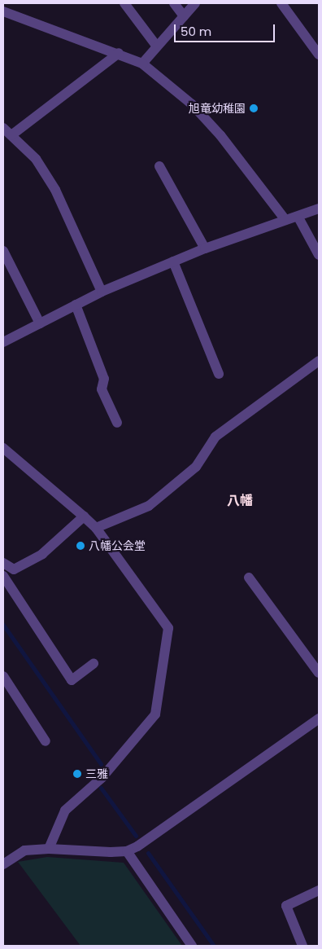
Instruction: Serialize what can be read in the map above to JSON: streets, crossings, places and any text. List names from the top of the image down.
{
  "districts": ["八幡"],
  "places": ["旭竜幼稚園", "八幡公会堂", "三雅"],
  "scale_bar": "50 m"
}
